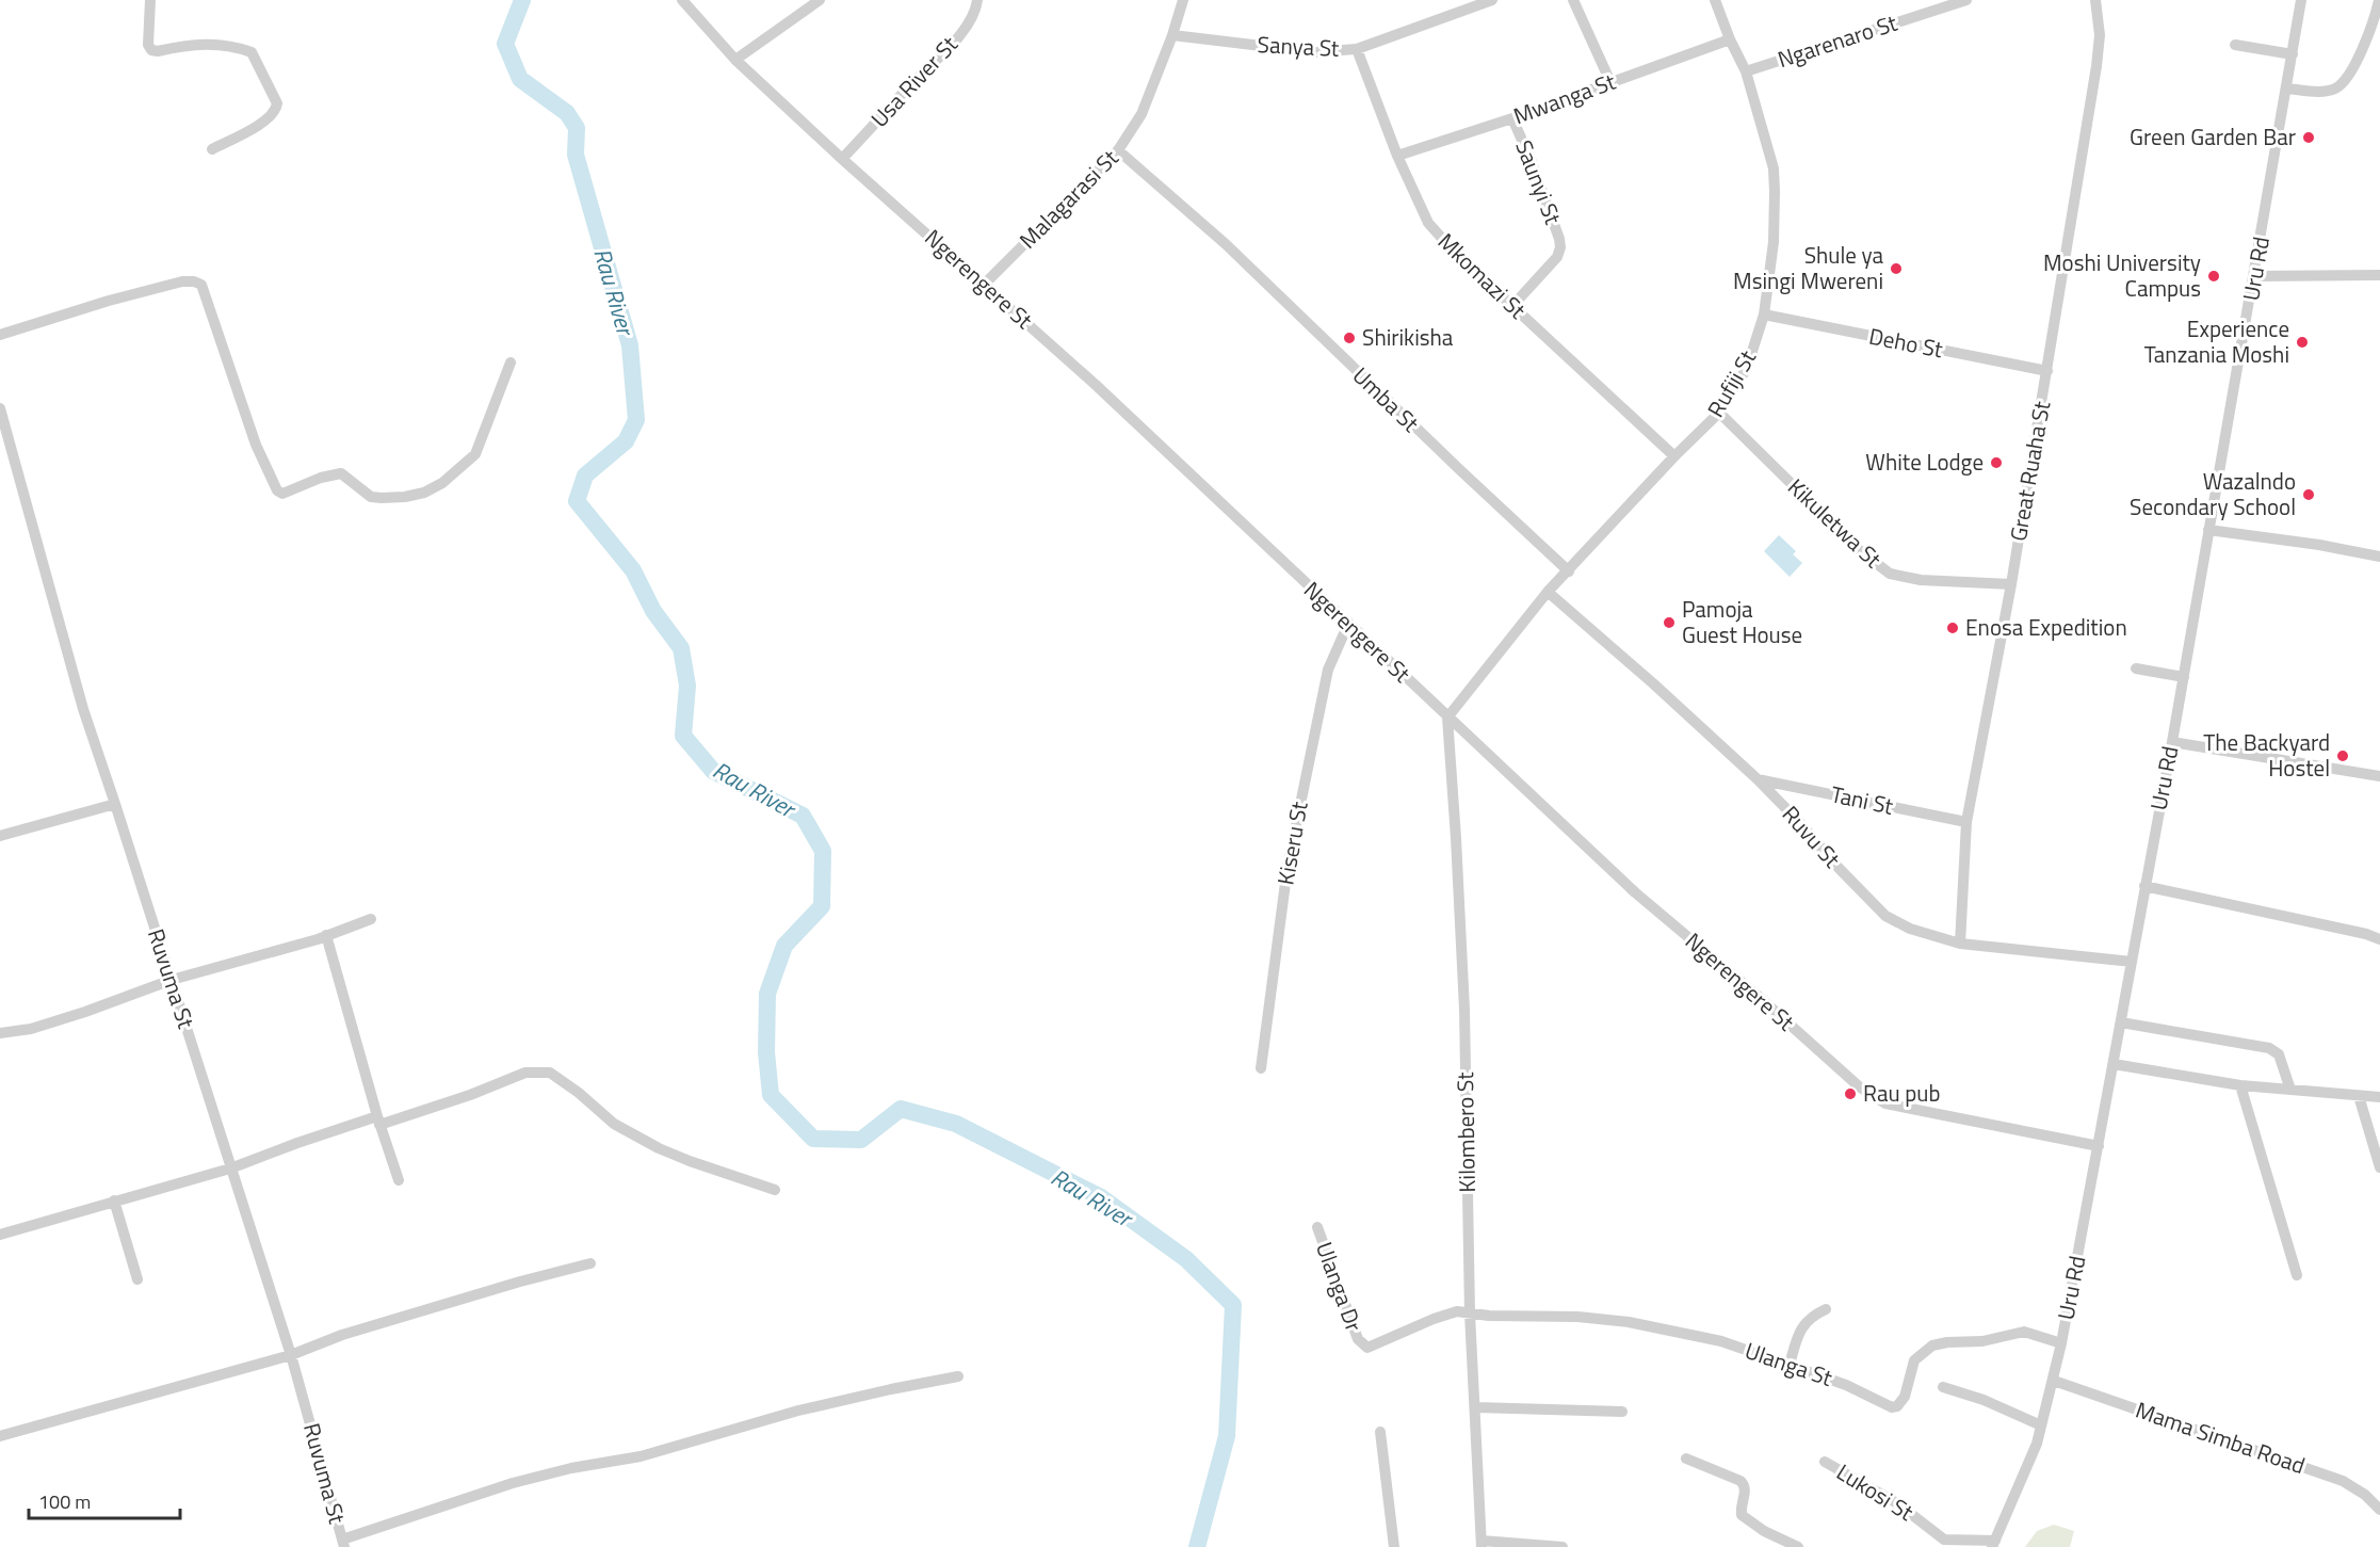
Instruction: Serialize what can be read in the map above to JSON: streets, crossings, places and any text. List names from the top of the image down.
{
  "streets": {
    "street": [
      "Ngarenaro St",
      "Sanya St",
      "Usa River St",
      "Mwanga St",
      "Saunyi St",
      "Malagarasi St",
      "Uru Rd",
      "Mkomazi St",
      "Ngerengere St",
      "Deho St",
      "Rufiji St",
      "Umba St",
      "Great Ruaha St",
      "Kikuletwa St",
      "Tani St",
      "Ruvu St",
      "Kiseru St",
      "Ruvuma St",
      "Kilombero St",
      "Ulanga Dr",
      "Ulanga St",
      "Mama Simba Road",
      "Lukosi St"
    ]
  },
  "crossings": [
    ["Ngarenaro St", "Rufiji St"],
    ["Sanya St", "Malagarasi St"],
    ["Sanya St", "Mkomazi St"],
    ["Usa River St", "Ngerengere St"],
    ["Mwanga St", "Saunyi St"],
    ["Mwanga St", "Mkomazi St"],
    ["Mwanga St", "Rufiji St"],
    ["Saunyi St", "Mkomazi St"],
    ["Malagarasi St", "Ngerengere St"],
    ["Malagarasi St", "Umba St"],
    ["Uru Rd", "Ngerengere St"],
    ["Uru Rd", "Ruvu St"],
    ["Uru Rd", "Ulanga St"],
    ["Uru Rd", "Mama Simba Road"],
    ["Uru Rd", "Lukosi St"],
    ["Mkomazi St", "Rufiji St"],
    ["Ngerengere St", "Rufiji St"],
    ["Ngerengere St", "Kiseru St"],
    ["Ngerengere St", "Kilombero St"],
    ["Deho St", "Rufiji St"],
    ["Deho St", "Great Ruaha St"],
    ["Rufiji St", "Umba St"],
    ["Rufiji St", "Kikuletwa St"],
    ["Rufiji St", "Ruvu St"],
    ["Rufiji St", "Kilombero St"],
    ["Great Ruaha St", "Kikuletwa St"],
    ["Great Ruaha St", "Tani St"],
    ["Great Ruaha St", "Ruvu St"],
    ["Tani St", "Ruvu St"],
    ["Kilombero St", "Ulanga Dr"],
    ["Kilombero St", "Ulanga St"],
    ["Ulanga Dr", "Ulanga St"]
  ],
  "water": ["Rau River"],
  "places": [
    "Green Garden Bar",
    "Shule ya Msingi Mwereni",
    "Moshi University Campus",
    "Shirikisha",
    "Experience Tanzania Moshi",
    "White Lodge",
    "Wazalndo Secondary School",
    "Pamoja Guest House",
    "Enosa Expedition",
    "The Backyard Hostel",
    "Rau pub"
  ],
  "scale_bar": "100 m"
}
